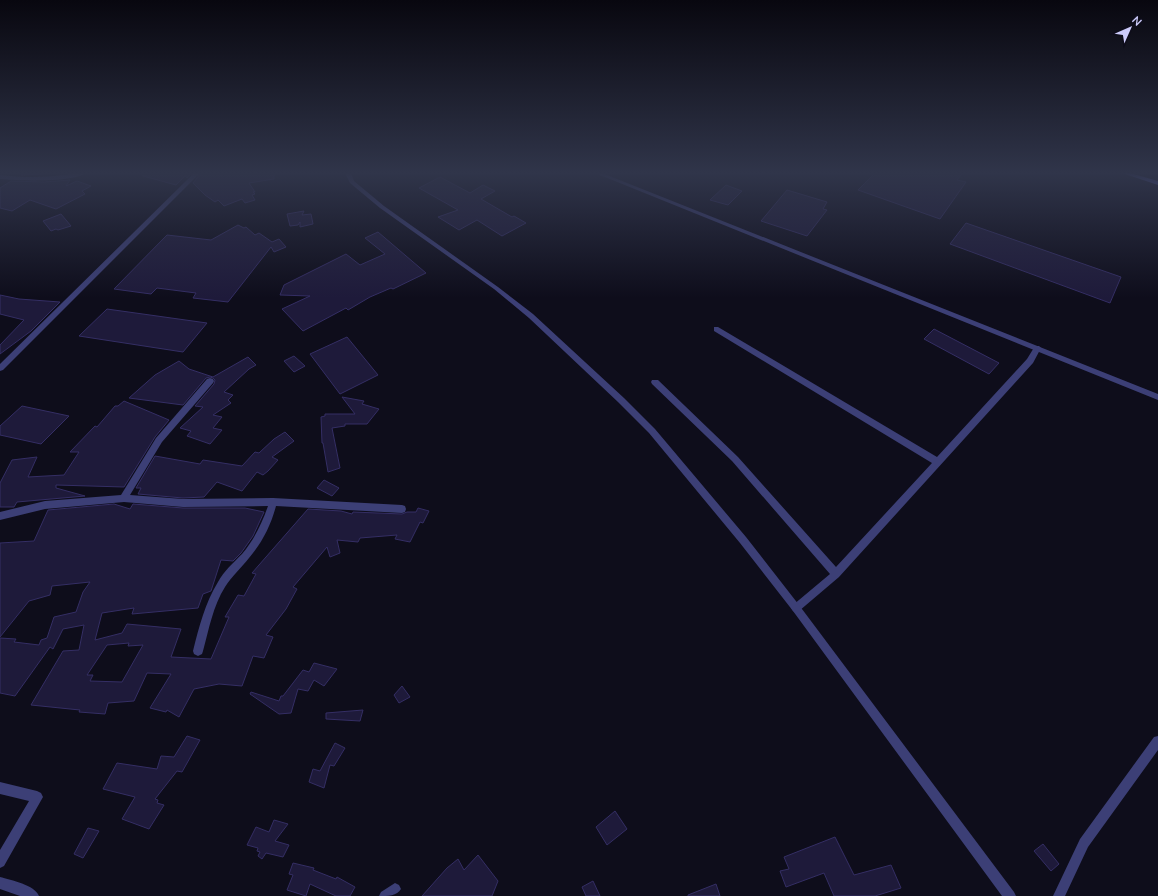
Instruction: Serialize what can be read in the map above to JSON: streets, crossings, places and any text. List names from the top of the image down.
{
  "north": "top right"
}
